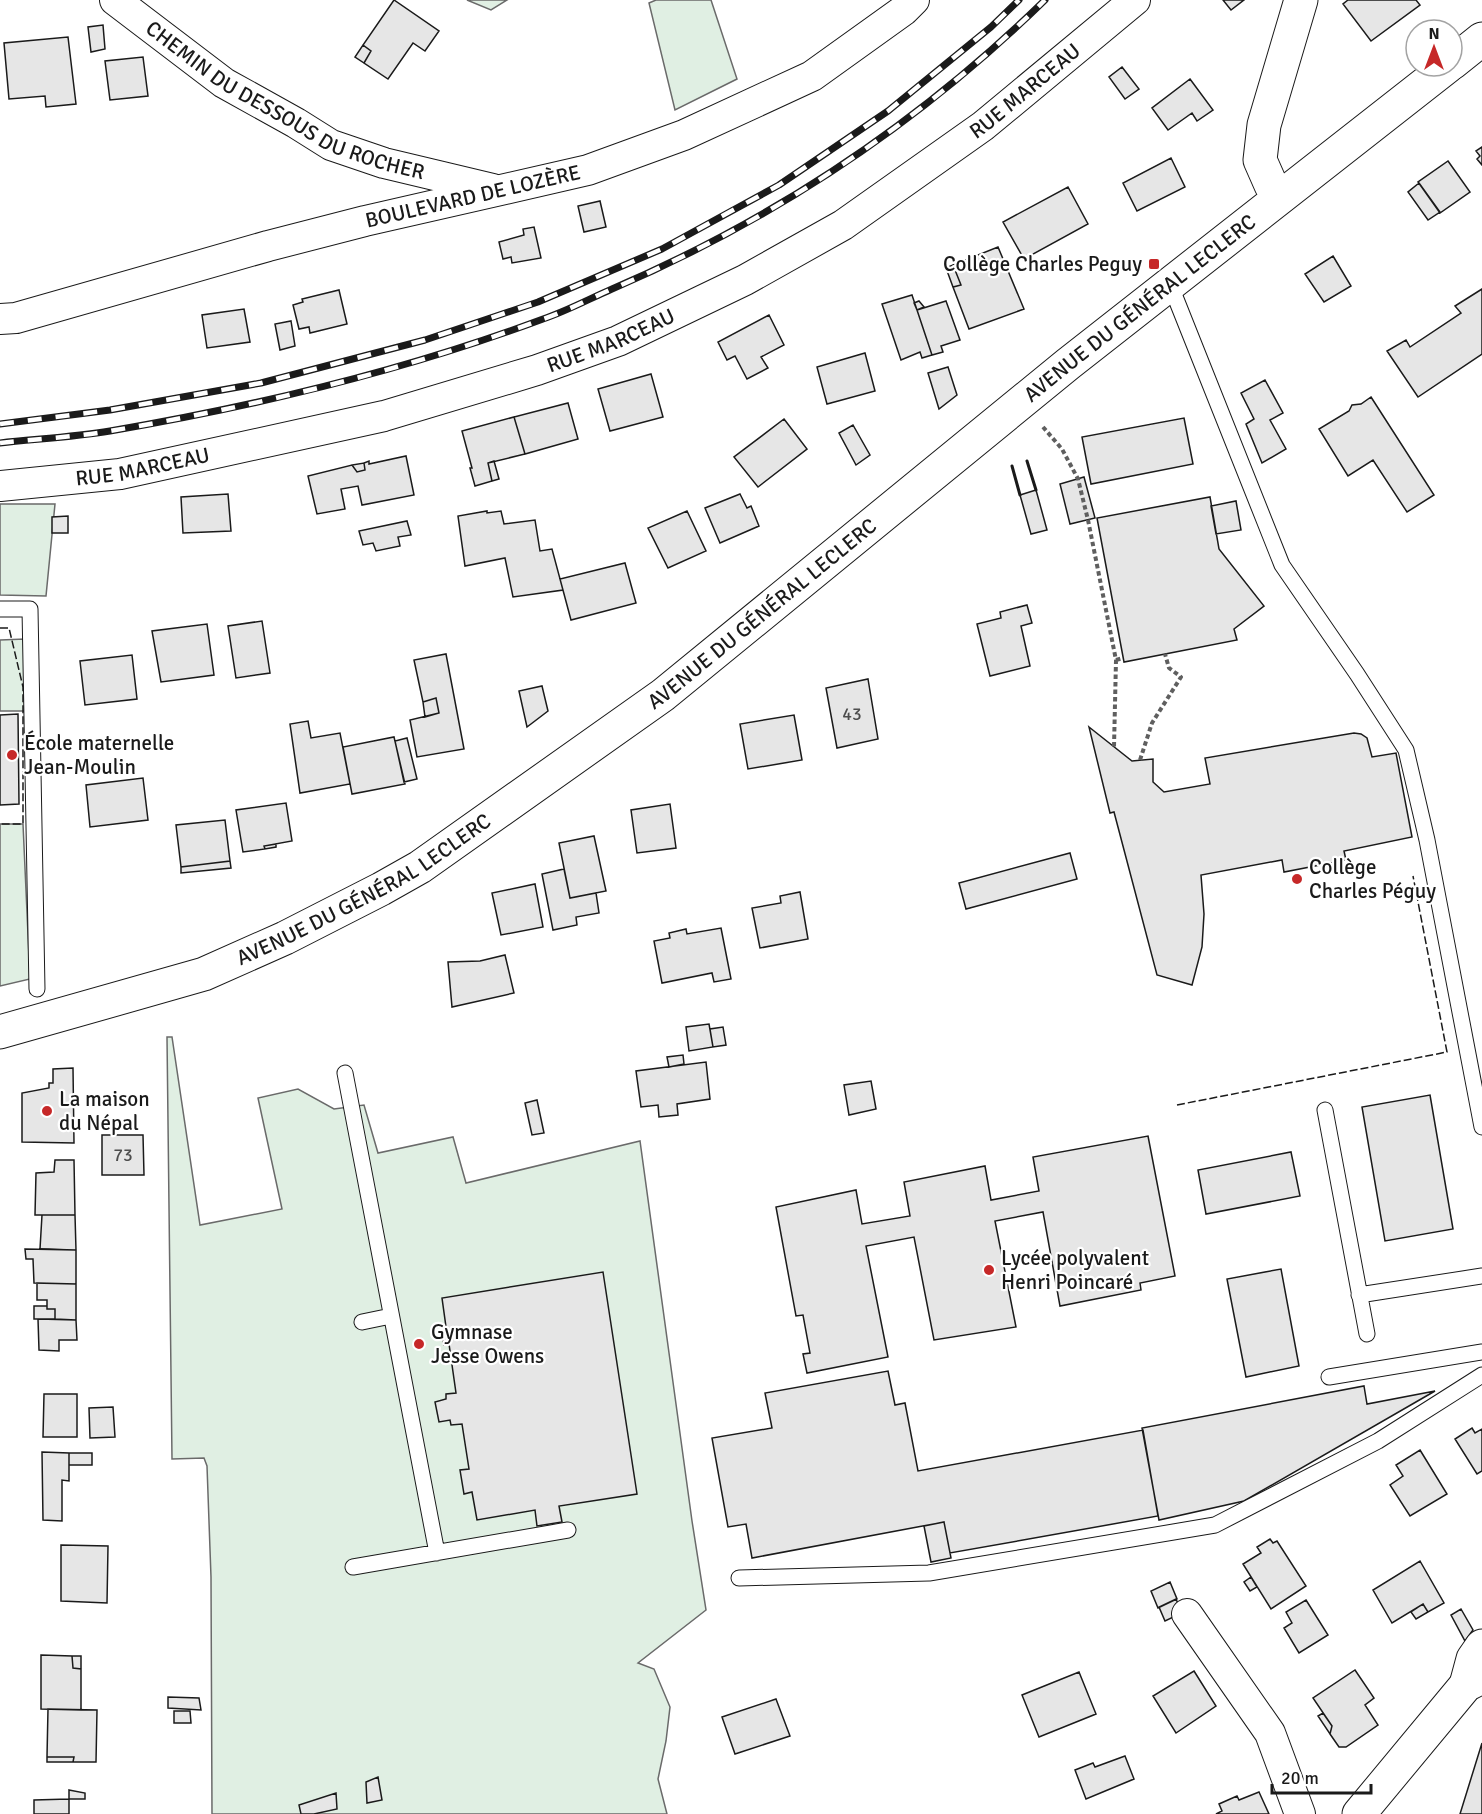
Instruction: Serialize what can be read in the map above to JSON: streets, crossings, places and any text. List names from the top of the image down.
{
  "streets": {
    "main road": ["AVENUE DU GÉNÉRAL LECLERC"],
    "street": ["RUE MARCEAU", "CHEMIN DU DESSOUS DU ROCHER", "BOULEVARD DE LOZÈRE"]
  },
  "crossings": [
    ["CHEMIN DU DESSOUS DU ROCHER", "BOULEVARD DE LOZÈRE"]
  ],
  "places": {
    "transit": ["Collège Charles Peguy"],
    "other": [
      "École maternelle Jean-Moulin",
      "Collège Charles Péguy",
      "La maison du Népal",
      "Lycée polyvalent Henri Poincaré",
      "Gymnase Jesse Owens"
    ]
  },
  "house_numbers": ["43", "73"],
  "scale_bar": "20 m",
  "north": "top"
}
